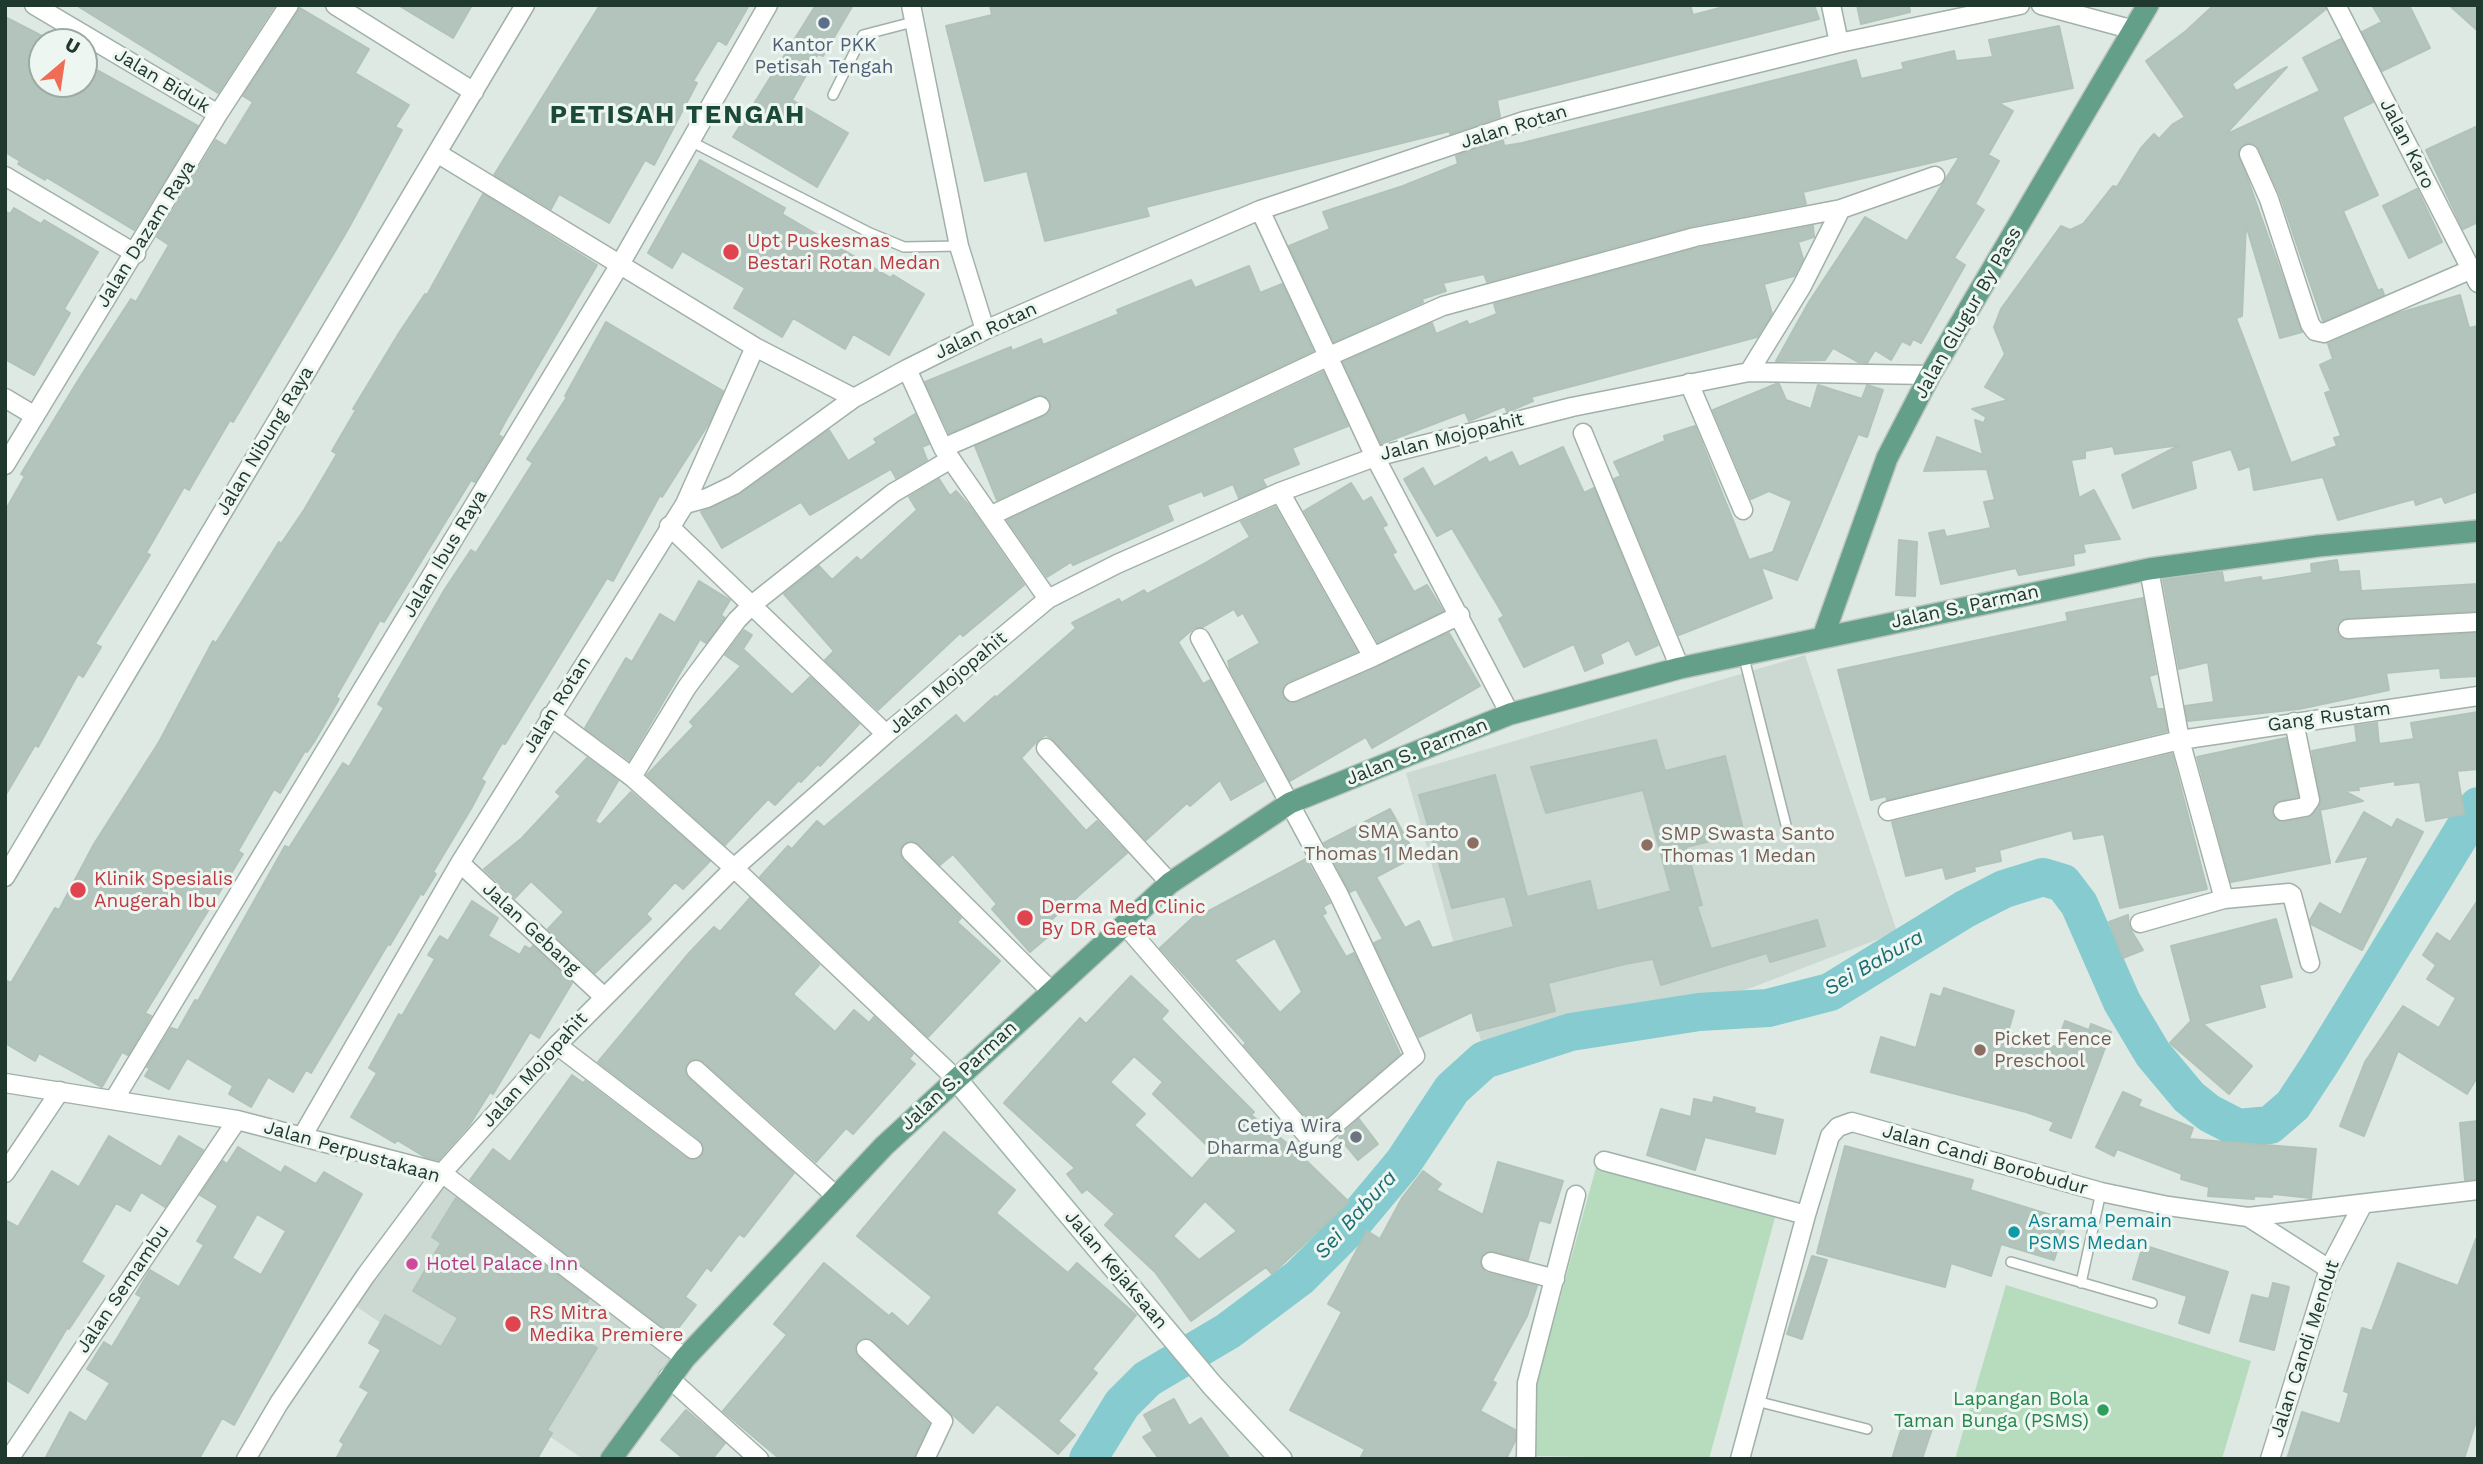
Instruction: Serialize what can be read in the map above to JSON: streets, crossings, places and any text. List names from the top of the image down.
{
  "streets": {
    "main road": ["Jalan Glugur By Pass", "Jalan S. Parman", "Jalan Kejaksaan"],
    "street": [
      "Jalan Biduk",
      "Jalan Rotan",
      "Jalan Karo",
      "Jalan Dazam Raya",
      "Jalan Mojopahit",
      "Jalan Nibung Raya",
      "Jalan Ibus Raya",
      "Gang Rustam",
      "Jalan Gebang",
      "Jalan Perpustakaan",
      "Jalan Candi Borobudur",
      "Jalan Semambu",
      "Jalan Candi Mendut"
    ]
  },
  "crossings": [
    ["Jalan Biduk", "Jalan Dazam Raya"],
    ["Jalan Rotan", "Jalan Gebang"],
    ["Jalan Rotan", "Jalan Perpustakaan"],
    ["Jalan Glugur By Pass", "Jalan Mojopahit"],
    ["Jalan Glugur By Pass", "Jalan S. Parman"],
    ["Jalan Mojopahit", "Jalan Gebang"],
    ["Jalan Mojopahit", "Jalan Perpustakaan"],
    ["Jalan Ibus Raya", "Jalan Perpustakaan"],
    ["Jalan S. Parman", "Jalan Perpustakaan"],
    ["Jalan S. Parman", "Jalan Kejaksaan"],
    ["Jalan Perpustakaan", "Jalan Semambu"],
    ["Jalan Candi Borobudur", "Jalan Candi Mendut"]
  ],
  "districts": ["PETISAH TENGAH"],
  "water": ["Sei Babura"],
  "places": [
    "Kantor PKK Petisah Tengah",
    "Upt Puskesmas Bestari Rotan Medan",
    "SMA Santo Thomas 1 Medan",
    "SMP Swasta Santo Thomas 1 Medan",
    "Klinik Spesialis Anugerah Ibu",
    "Derma Med Clinic By DR Geeta",
    "Picket Fence Preschool",
    "Cetiya Wira Dharma Agung",
    "Asrama Pemain PSMS Medan",
    "Hotel Palace Inn",
    "RS Mitra Medika Premiere",
    "Lapangan Bola Taman Bunga (PSMS)"
  ],
  "north": "top right"
}
